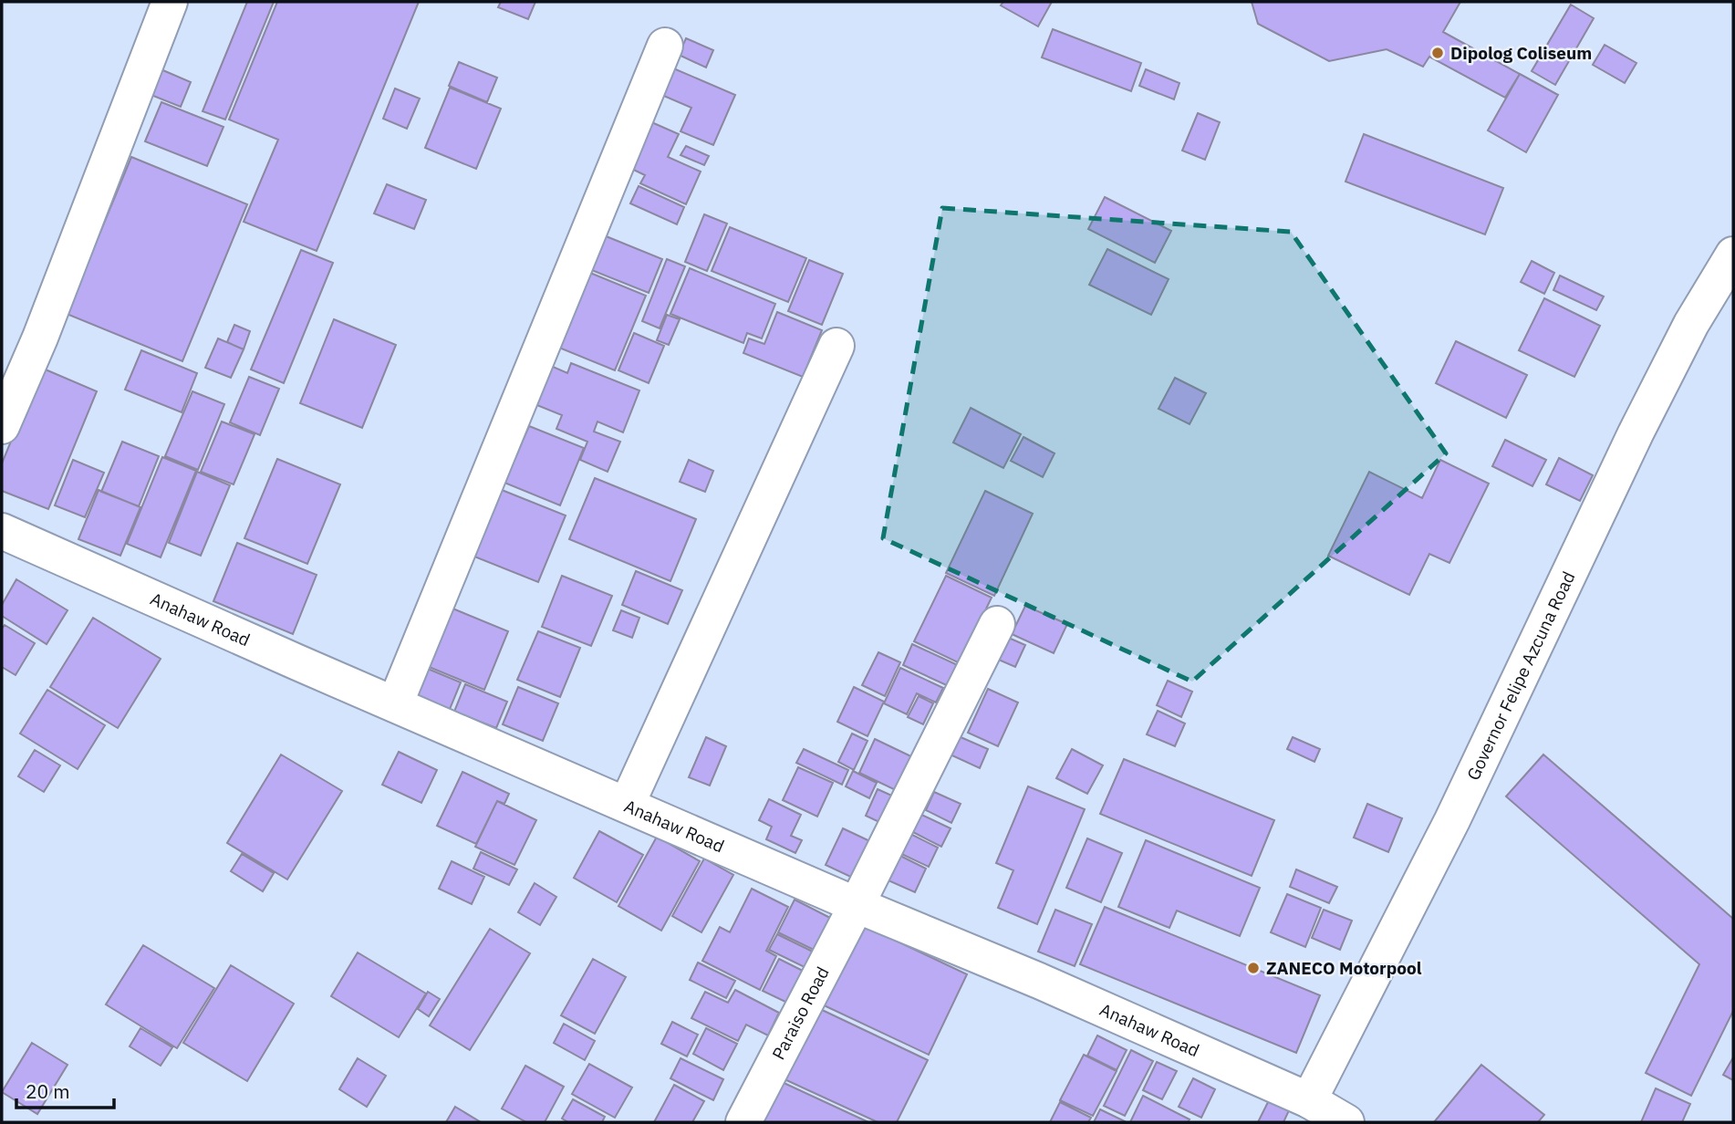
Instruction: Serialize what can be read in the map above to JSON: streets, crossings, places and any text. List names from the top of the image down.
{
  "streets": {
    "street": ["Anahaw Road", "Governor Felipe Azcuna Road", "Paraiso Road"]
  },
  "crossings": [
    ["Anahaw Road", "Governor Felipe Azcuna Road"],
    ["Anahaw Road", "Paraiso Road"]
  ],
  "places": ["Dipolog Coliseum", "ZANECO Motorpool"],
  "scale_bar": "20 m"
}
